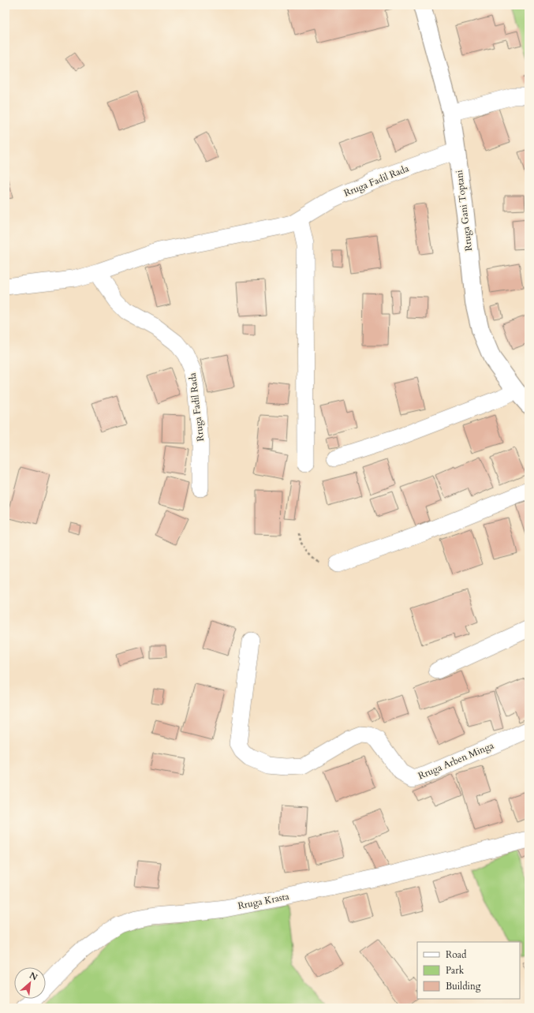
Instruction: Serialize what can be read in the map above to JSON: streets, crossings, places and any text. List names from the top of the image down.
{
  "streets": {
    "main road": ["Rruga Gani Toptani"],
    "street": ["Rruga Fadil Rada", "Rruga Arben Minga", "Rruga Krasta"]
  },
  "crossings": [
    ["Rruga Fadil Rada", "Rruga Gani Toptani"]
  ],
  "legend": ["Road", "Park", "Building"],
  "north": "top right"
}
